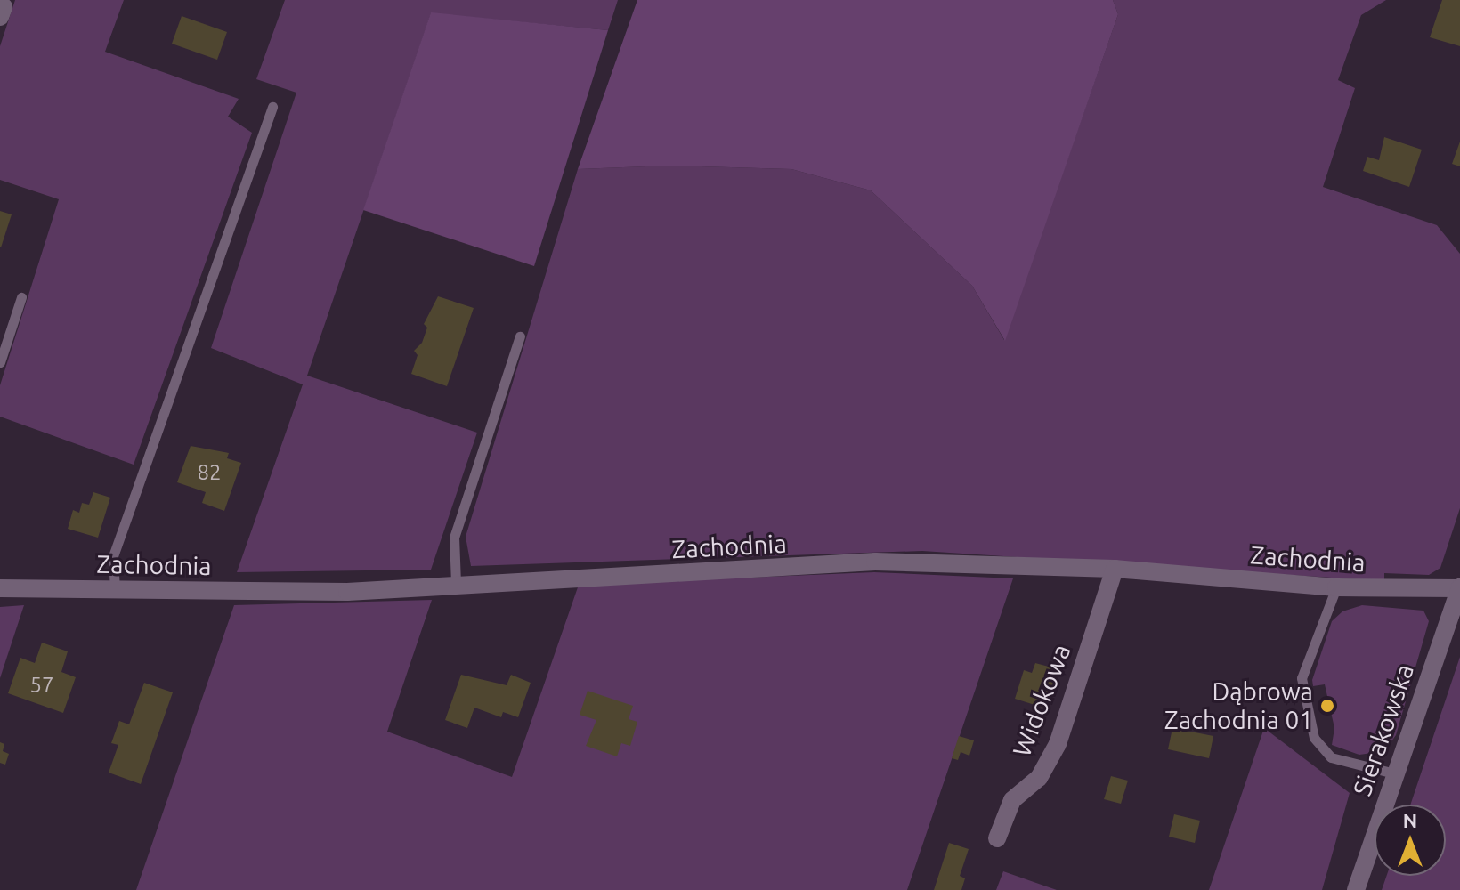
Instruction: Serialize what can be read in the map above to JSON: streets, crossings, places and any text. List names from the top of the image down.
{
  "streets": {
    "street": ["Zachodnia", "Widokowa", "Sierakowska"]
  },
  "crossings": [
    ["Zachodnia", "Widokowa"],
    ["Zachodnia", "Sierakowska"]
  ],
  "places": ["Dąbrowa Zachodnia 01"],
  "house_numbers": ["82", "57"],
  "north": "top"
}
